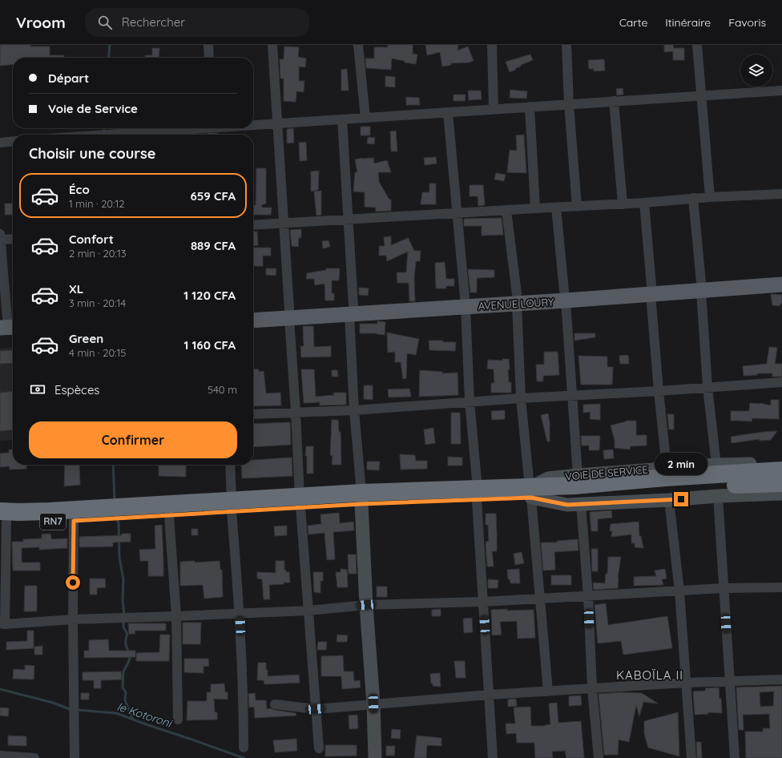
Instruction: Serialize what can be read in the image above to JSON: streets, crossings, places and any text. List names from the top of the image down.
{
  "streets": {
    "highway": ["RN7"],
    "main road": ["AVENUE LOURY", "VOIE DE SERVICE"]
  },
  "crossings": [
    ["VOIE DE SERVICE", "RN7"]
  ],
  "districts": ["KABOÏLA II"],
  "water": ["le Kotoroni"],
  "page": {
    "header": "Vroom",
    "search": "Rechercher",
    "nav": ["Carte", "Itinéraire", "Favoris"],
    "banner": ["Départ", "Voie de Service"],
    "heading": "Choisir une course",
    "list": [
      {
        "name": "Éco",
        "note": "1 min · 20:12",
        "value": "659 CFA"
      },
      {
        "name": "Confort",
        "note": "2 min · 20:13",
        "value": "889 CFA"
      },
      {
        "name": "XL",
        "note": "3 min · 20:14",
        "value": "1 120 CFA"
      },
      {
        "name": "Green",
        "note": "4 min · 20:15",
        "value": "1 160 CFA"
      }
    ],
    "pay": ["Espèces", "540 m"],
    "buttons": "Confirmer",
    "bubble": "2 min"
  }
}
